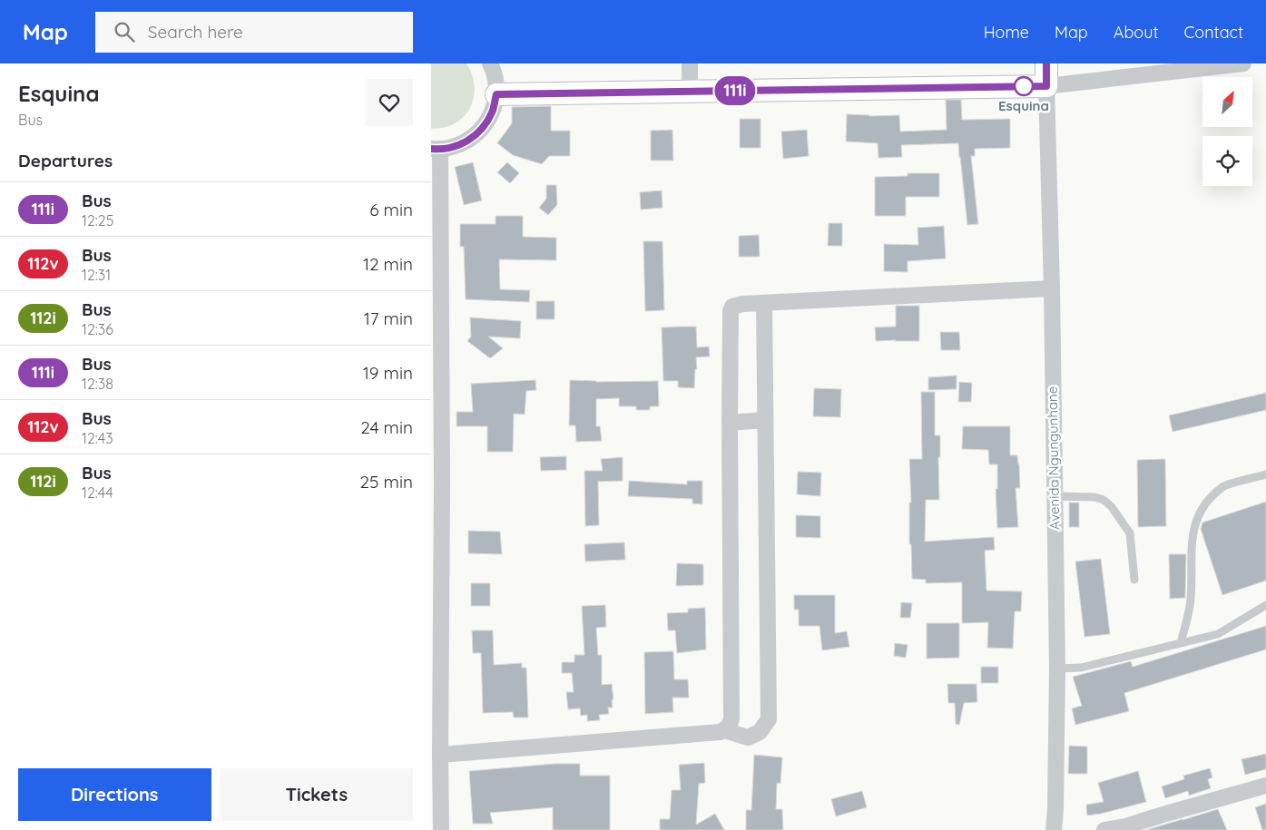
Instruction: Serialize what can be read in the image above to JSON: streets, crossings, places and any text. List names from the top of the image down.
{
  "streets": {
    "street": ["Avenida Ngungunhane"]
  },
  "places": ["Esquina"],
  "lines": ["bus line 111i"],
  "north": "top right",
  "page": {
    "header": "Map",
    "search": "Search here",
    "nav": [
      "Home",
      "Map",
      "About",
      "Contact"
    ],
    "heading": [
      ["Esquina", "Bus"],
      "Departures"
    ],
    "on_map": "111i",
    "list": [
      {
        "mark": "111i",
        "name": "Bus",
        "note": "12:25",
        "value": "6 min"
      },
      {
        "mark": "112v",
        "name": "Bus",
        "note": "12:31",
        "value": "12 min"
      },
      {
        "mark": "112i",
        "name": "Bus",
        "note": "12:36",
        "value": "17 min"
      },
      {
        "mark": "111i",
        "name": "Bus",
        "note": "12:38",
        "value": "19 min"
      },
      {
        "mark": "112v",
        "name": "Bus",
        "note": "12:43",
        "value": "24 min"
      },
      {
        "mark": "112i",
        "name": "Bus",
        "note": "12:44",
        "value": "25 min"
      }
    ],
    "buttons": ["Directions", "Tickets"]
  }
}
